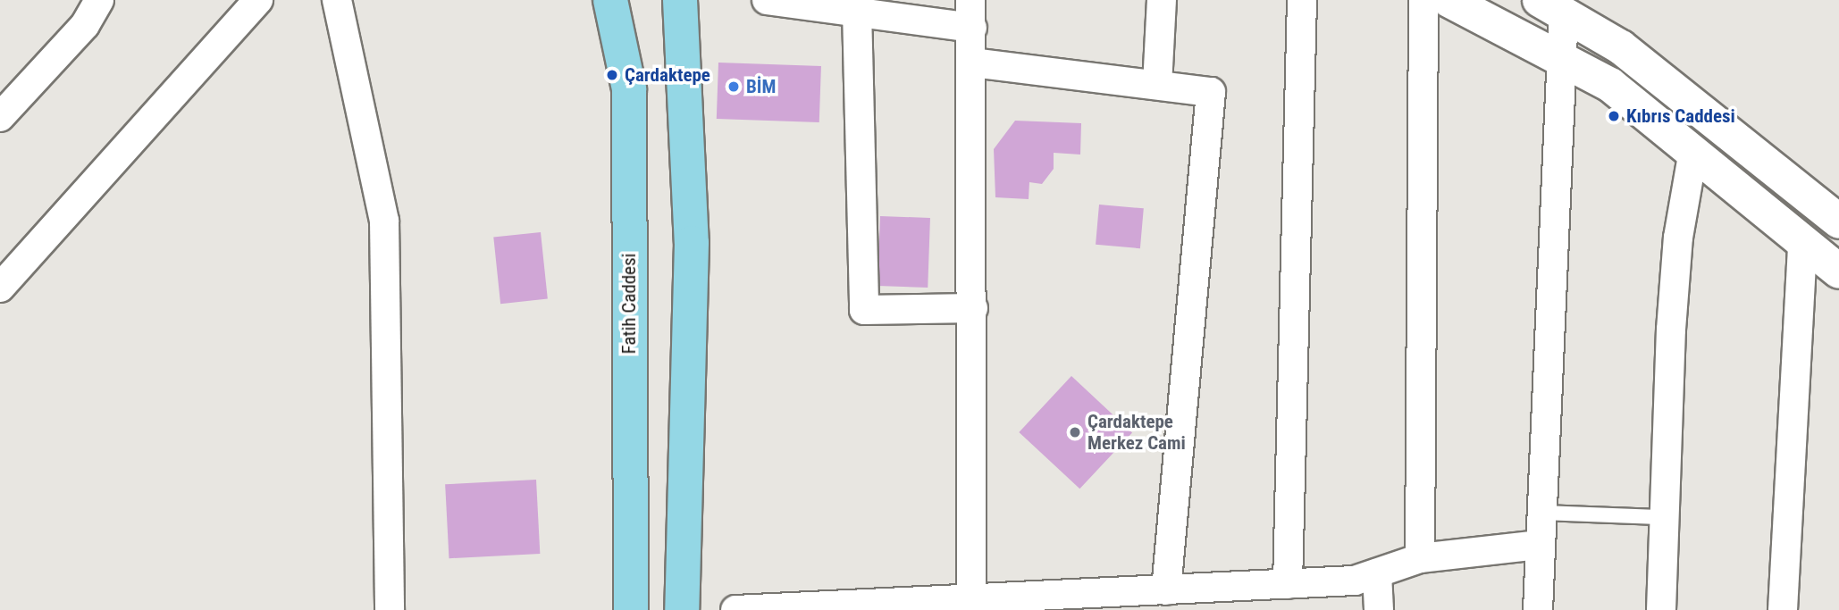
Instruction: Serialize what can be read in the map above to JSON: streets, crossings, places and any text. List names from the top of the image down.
{
  "streets": {
    "main road": ["Fatih Caddesi"]
  },
  "places": [
    "Çardaktepe",
    "BİM",
    "Kıbrıs Caddesi",
    "Çardaktepe Merkez Cami"
  ]
}
